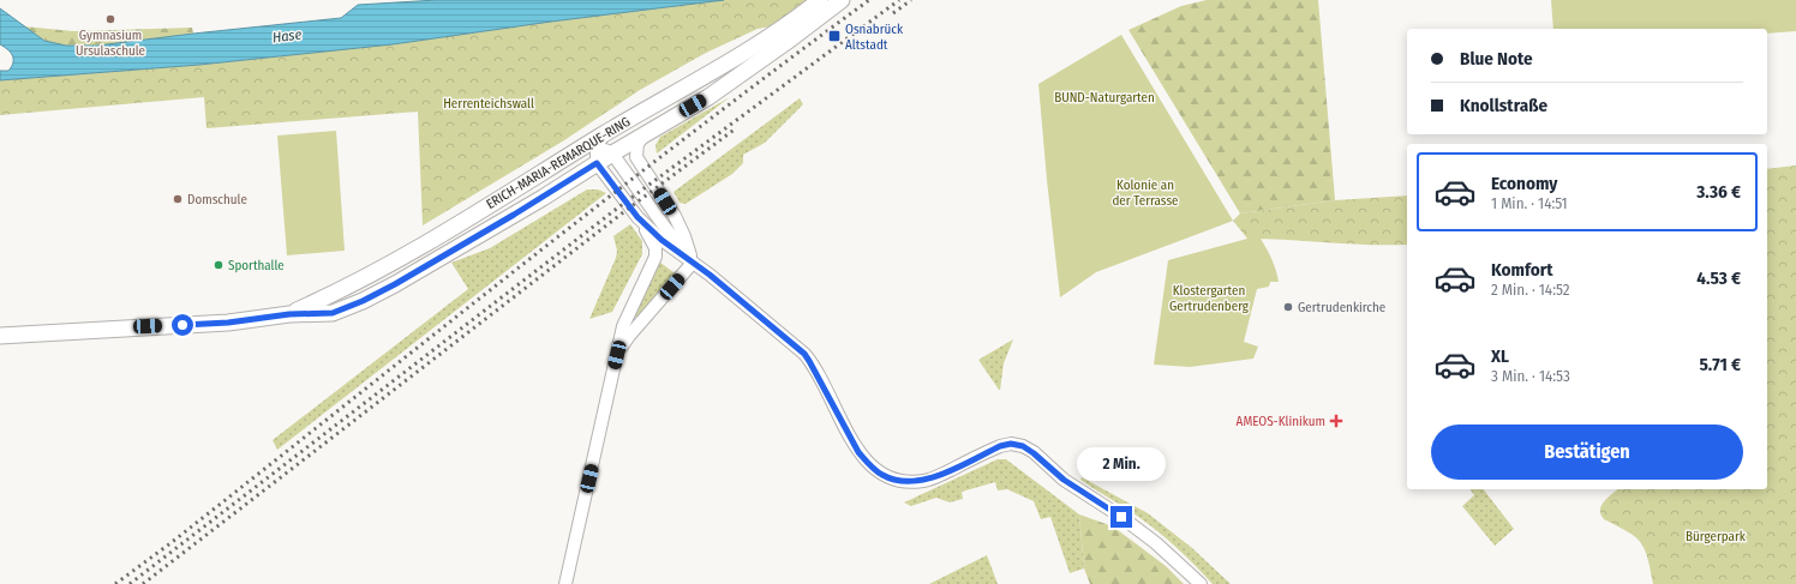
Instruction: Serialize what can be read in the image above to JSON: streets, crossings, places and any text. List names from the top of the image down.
{
  "streets": {
    "main road": ["ERICH-MARIA-REMARQUE-RING"]
  },
  "water": ["Hase"],
  "parks": [
    "BUND-Naturgarten",
    "Herrenteichswall",
    "Kolonie an der Terrasse",
    "Klostergarten Gertrudenberg",
    "Bürgerpark"
  ],
  "places": {
    "other": [
      "Gymnasium Ursulaschule",
      "Domschule",
      "Sporthalle",
      "Gertrudenkirche"
    ],
    "transit": ["Osnabrück Altstadt"],
    "health": ["AMEOS-Klinikum"]
  },
  "page": {
    "banner": ["Blue Note", "Knollstraße"],
    "list": [
      {
        "name": "Economy",
        "note": "1 Min. · 14:51",
        "value": "3.36 €"
      },
      {
        "name": "Komfort",
        "note": "2 Min. · 14:52",
        "value": "4.53 €"
      },
      {
        "name": "XL",
        "note": "3 Min. · 14:53",
        "value": "5.71 €"
      }
    ],
    "buttons": "Bestätigen",
    "bubble": "2 Min."
  }
}
